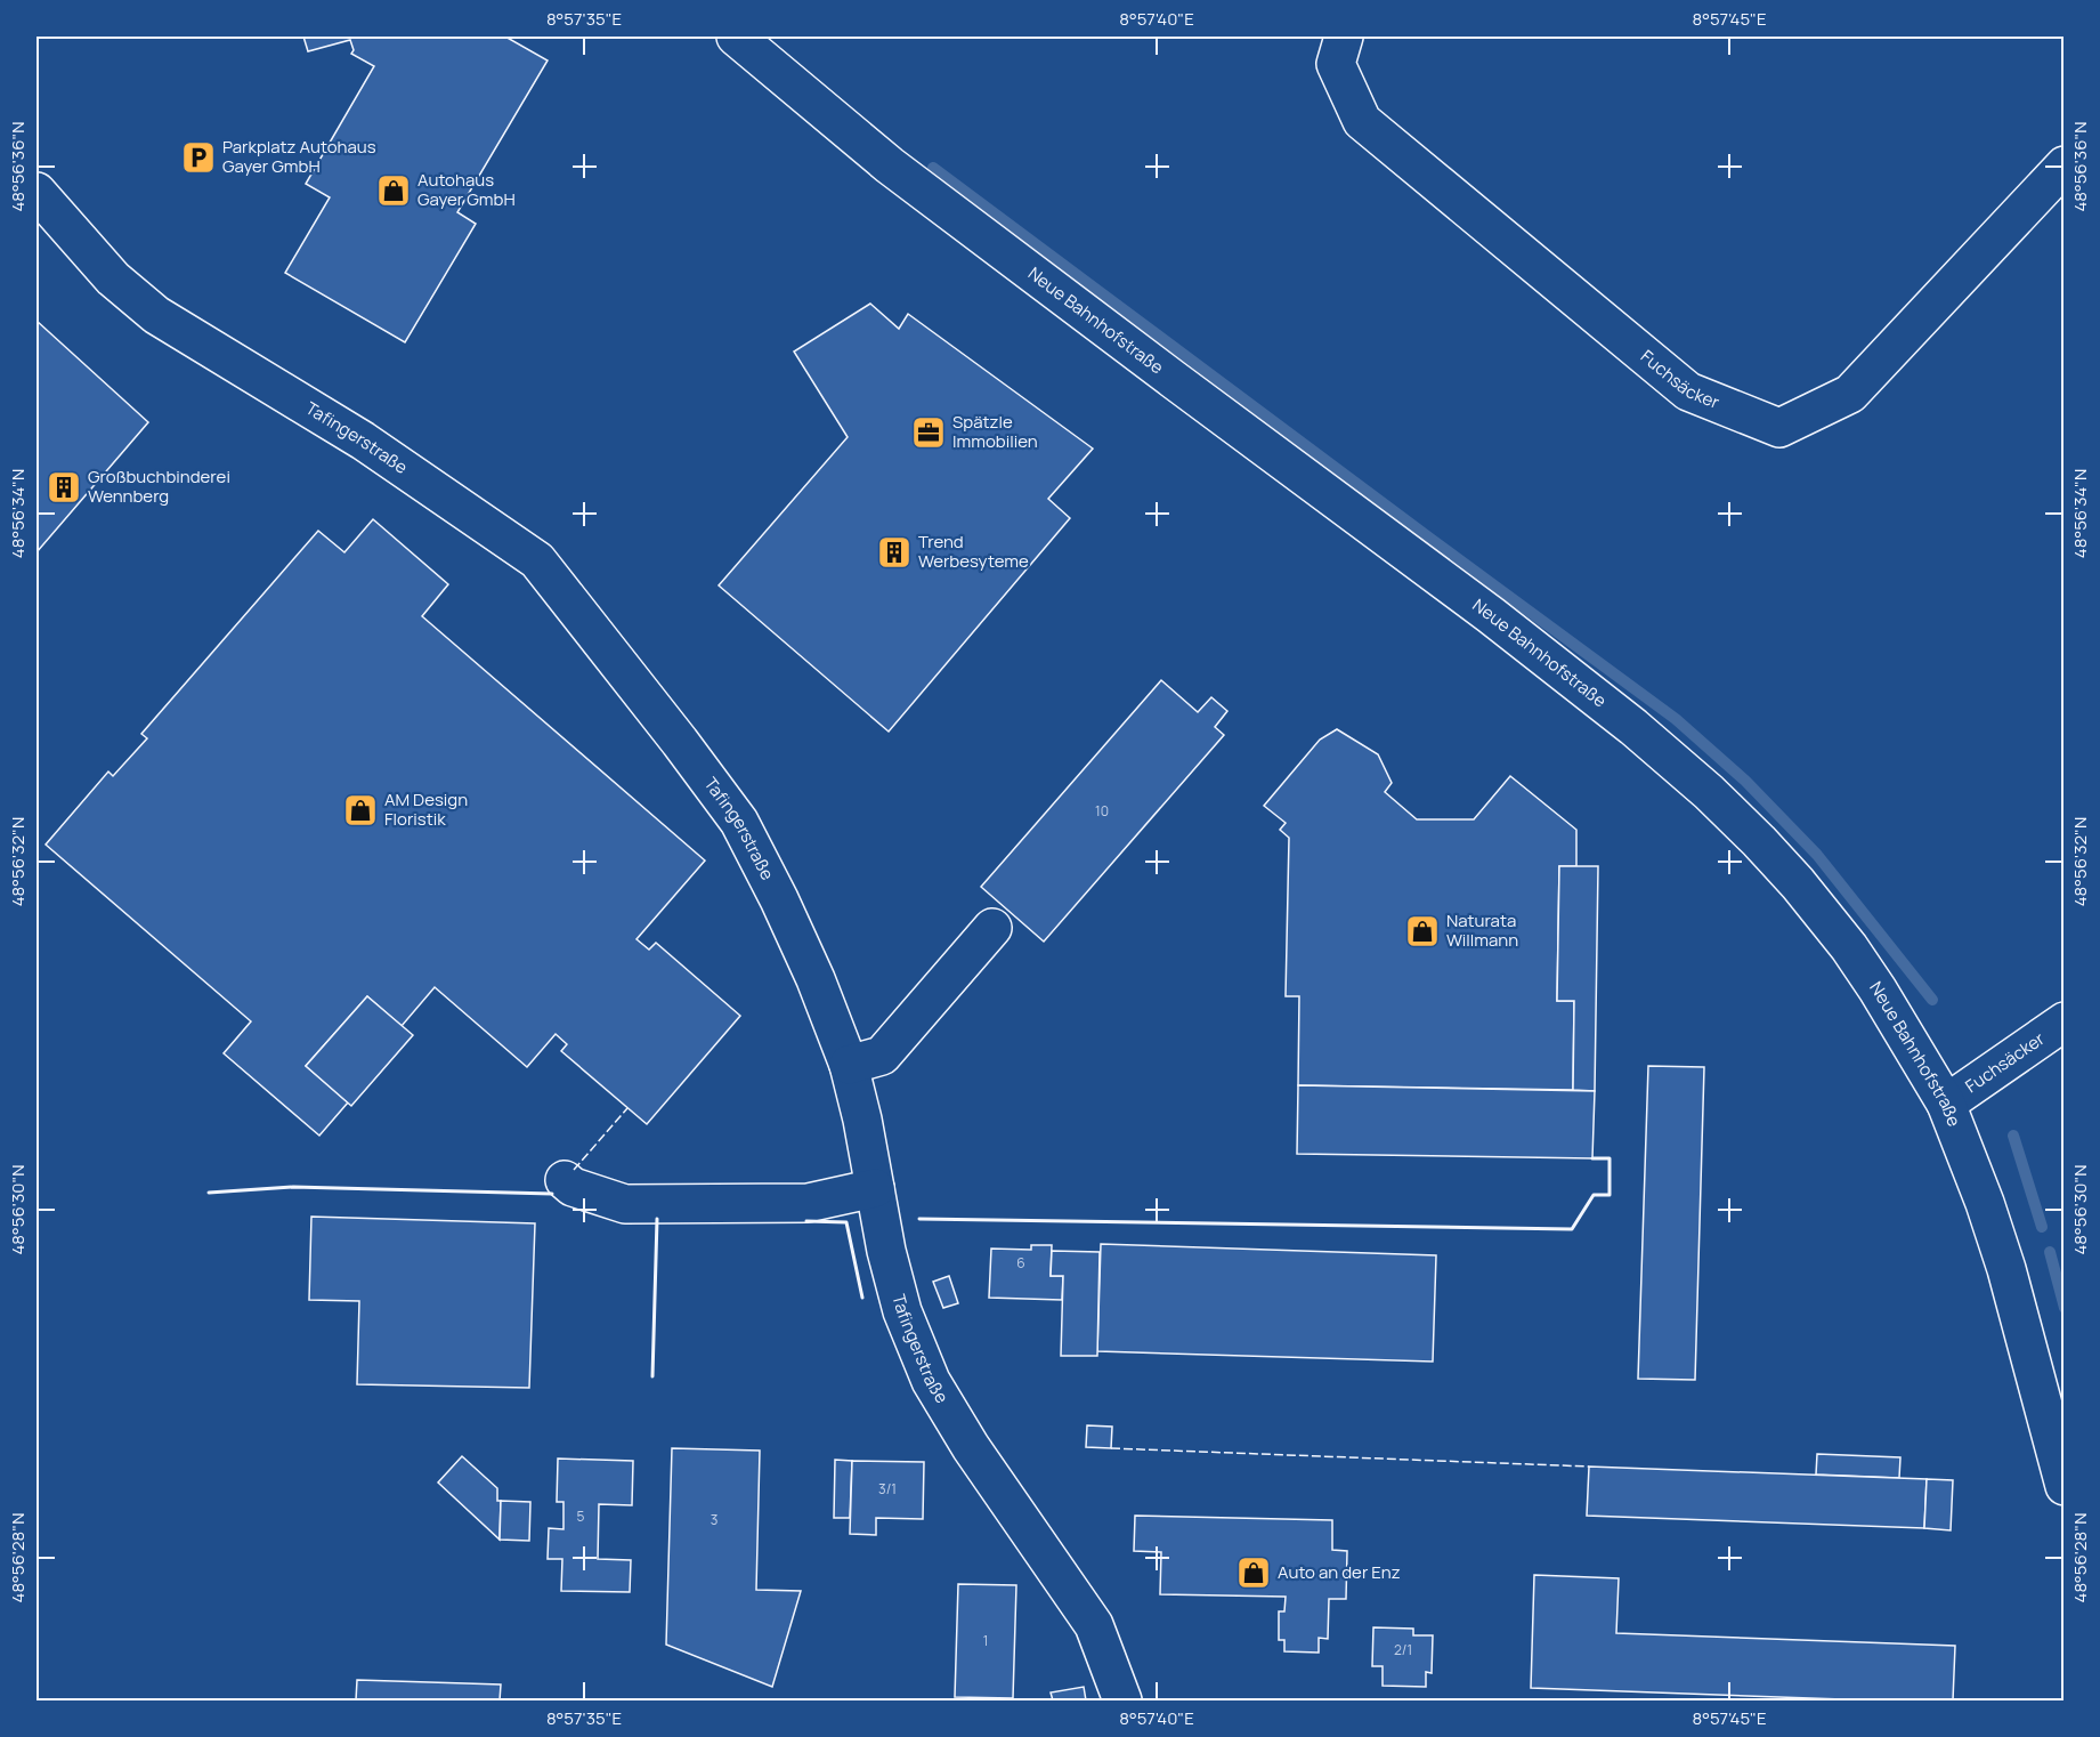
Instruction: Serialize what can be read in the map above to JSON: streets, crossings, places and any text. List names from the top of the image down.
{
  "streets": {
    "street": ["Neue Bahnhofstraße", "Fuchsäcker", "Tafingerstraße"]
  },
  "crossings": [
    ["Neue Bahnhofstraße", "Fuchsäcker"]
  ],
  "places": {
    "parking": ["Parkplatz Autohaus Gayer GmbH"],
    "shop": [
      "Autohaus Gayer GmbH",
      "AM Design Floristik",
      "Naturata Willmann",
      "Auto an der Enz"
    ],
    "office": ["Spätzle Immobilien"],
    "building": ["Großbuchbinderei Wennberg", "Trend Werbesyteme"]
  },
  "house_numbers": [
    "10",
    "6",
    "3/1",
    "5",
    "3",
    "1",
    "2/1"
  ],
  "coordinates": [
    "8°57'35\"E",
    "8°57'40\"E",
    "8°57'45\"E",
    "48°56'36\"N",
    "48°56'34\"N",
    "48°56'32\"N",
    "48°56'30\"N",
    "48°56'28\"N"
  ]
}
